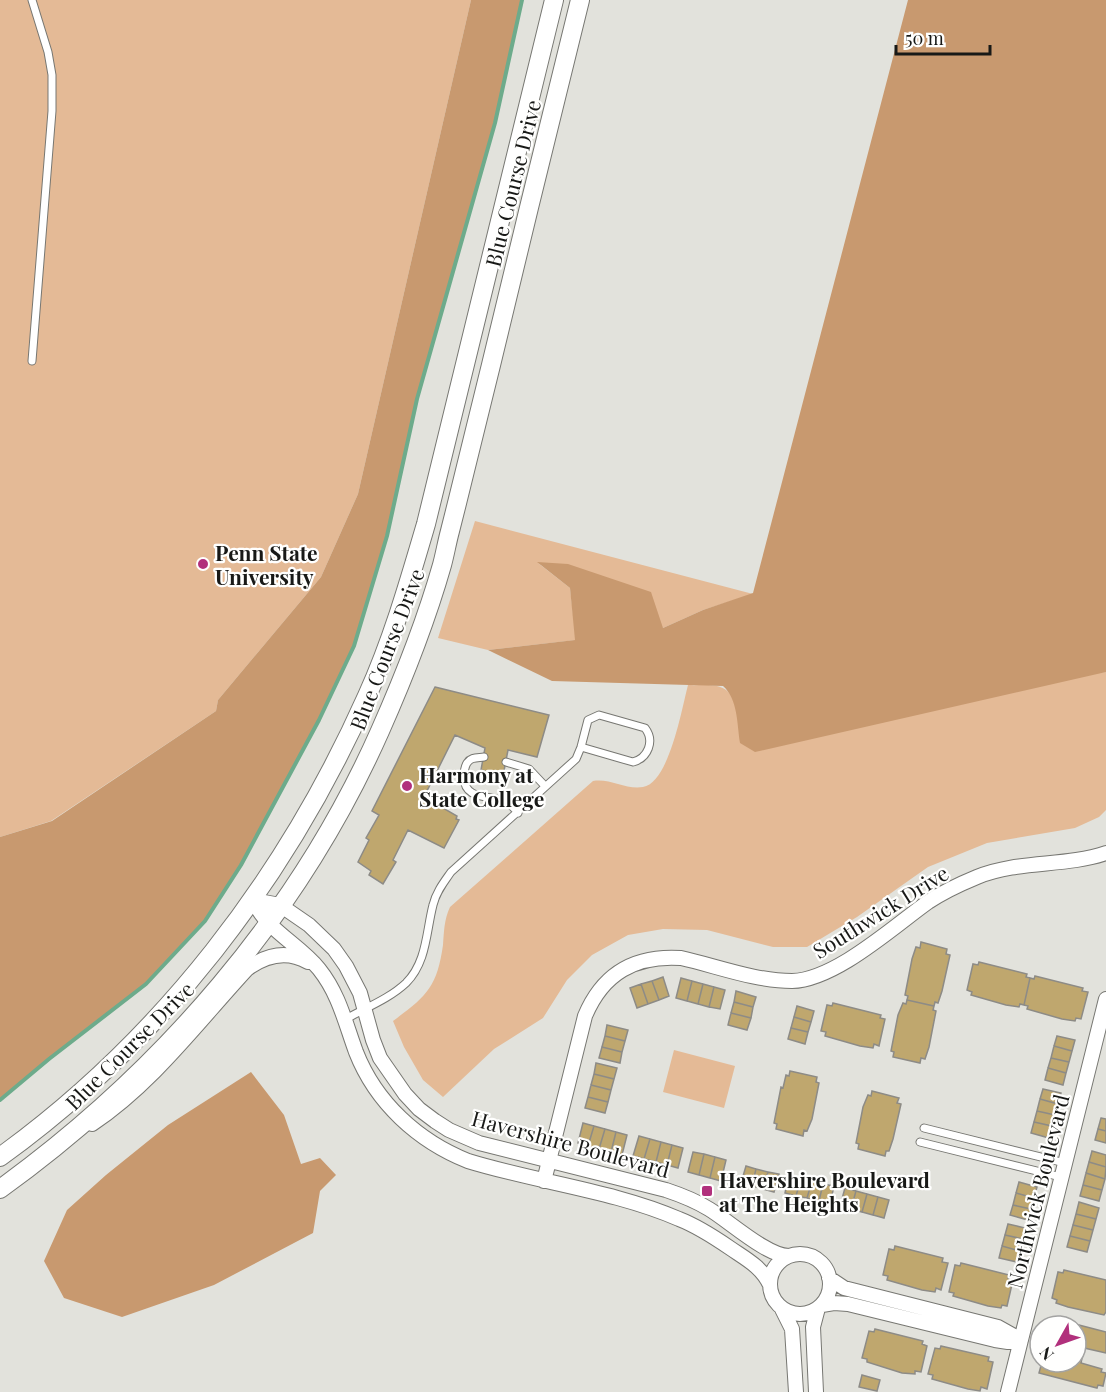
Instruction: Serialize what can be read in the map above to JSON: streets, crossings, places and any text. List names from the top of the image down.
{
  "streets": {
    "main road": ["Blue Course Drive"],
    "street": ["Southwick Drive", "Havershire Boulevard", "Northwick Boulevard"]
  },
  "crossings": [
    ["Blue Course Drive", "Havershire Boulevard"],
    ["Southwick Drive", "Havershire Boulevard"]
  ],
  "places": {
    "other": ["Penn State University", "Harmony at State College"],
    "transit": ["Havershire Boulevard at The Heights"]
  },
  "scale_bar": "50 m",
  "north": "bottom left"
}
